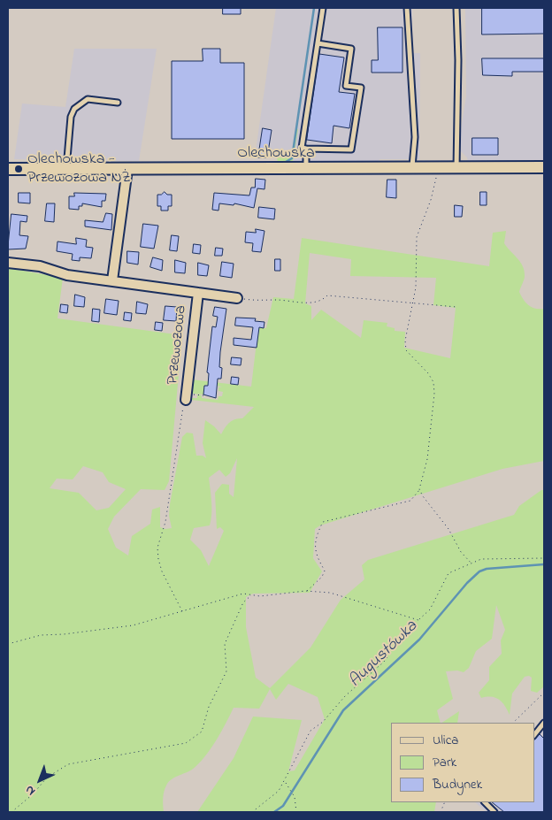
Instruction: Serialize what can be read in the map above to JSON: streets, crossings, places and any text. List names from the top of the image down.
{
  "streets": {
    "street": ["Olechowska", "Przewozowa"]
  },
  "water": ["Augustówka"],
  "places": ["Olechowska - Przewozowa NŻ"],
  "legend": ["Ulica", "Park", "Budynek"],
  "north": "bottom left"
}
